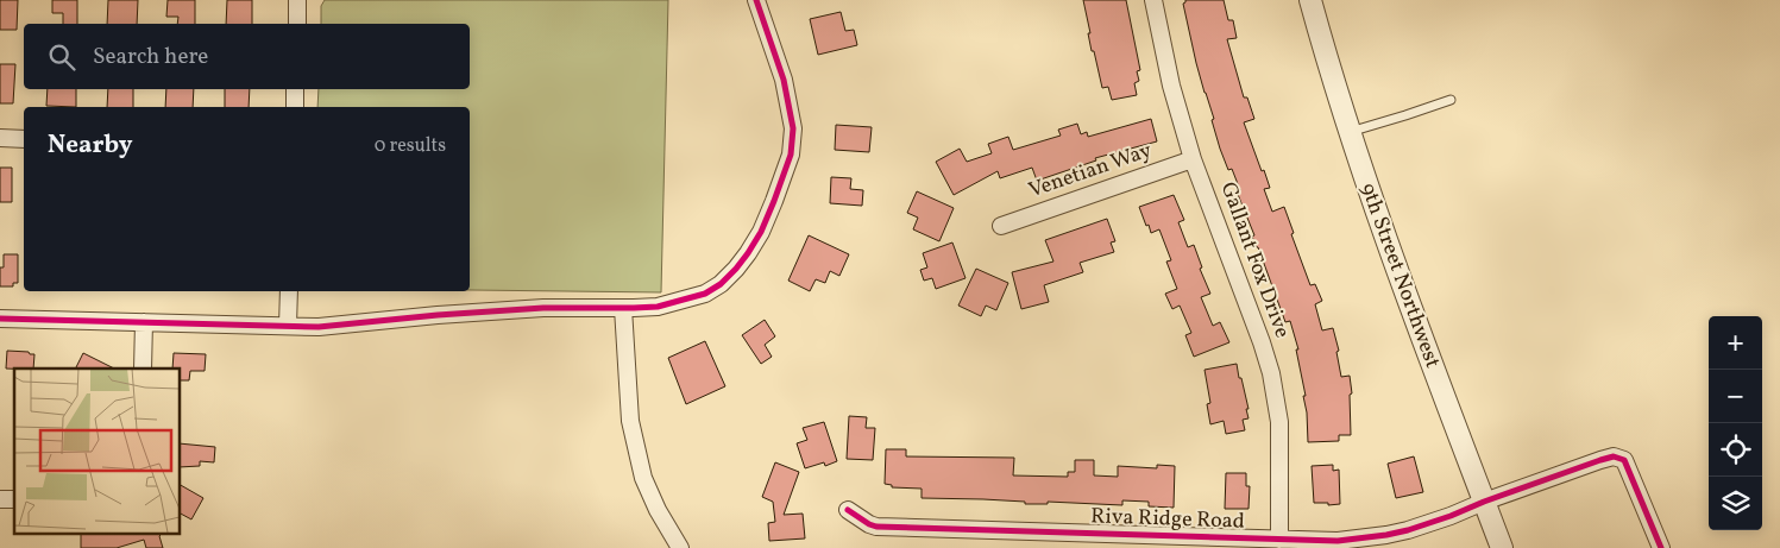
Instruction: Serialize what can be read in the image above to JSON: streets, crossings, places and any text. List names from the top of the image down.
{
  "streets": {
    "street": [
      "Venetian Way",
      "Gallant Fox Drive",
      "9th Street Northwest",
      "Riva Ridge Road"
    ]
  },
  "crossings": [
    ["Venetian Way", "Gallant Fox Drive"],
    ["Gallant Fox Drive", "Riva Ridge Road"],
    ["9th Street Northwest", "Riva Ridge Road"]
  ],
  "page": {
    "search": "Search here",
    "heading": ["Nearby", "0 results"],
    "map_buttons": ["+", "−"]
  }
}
